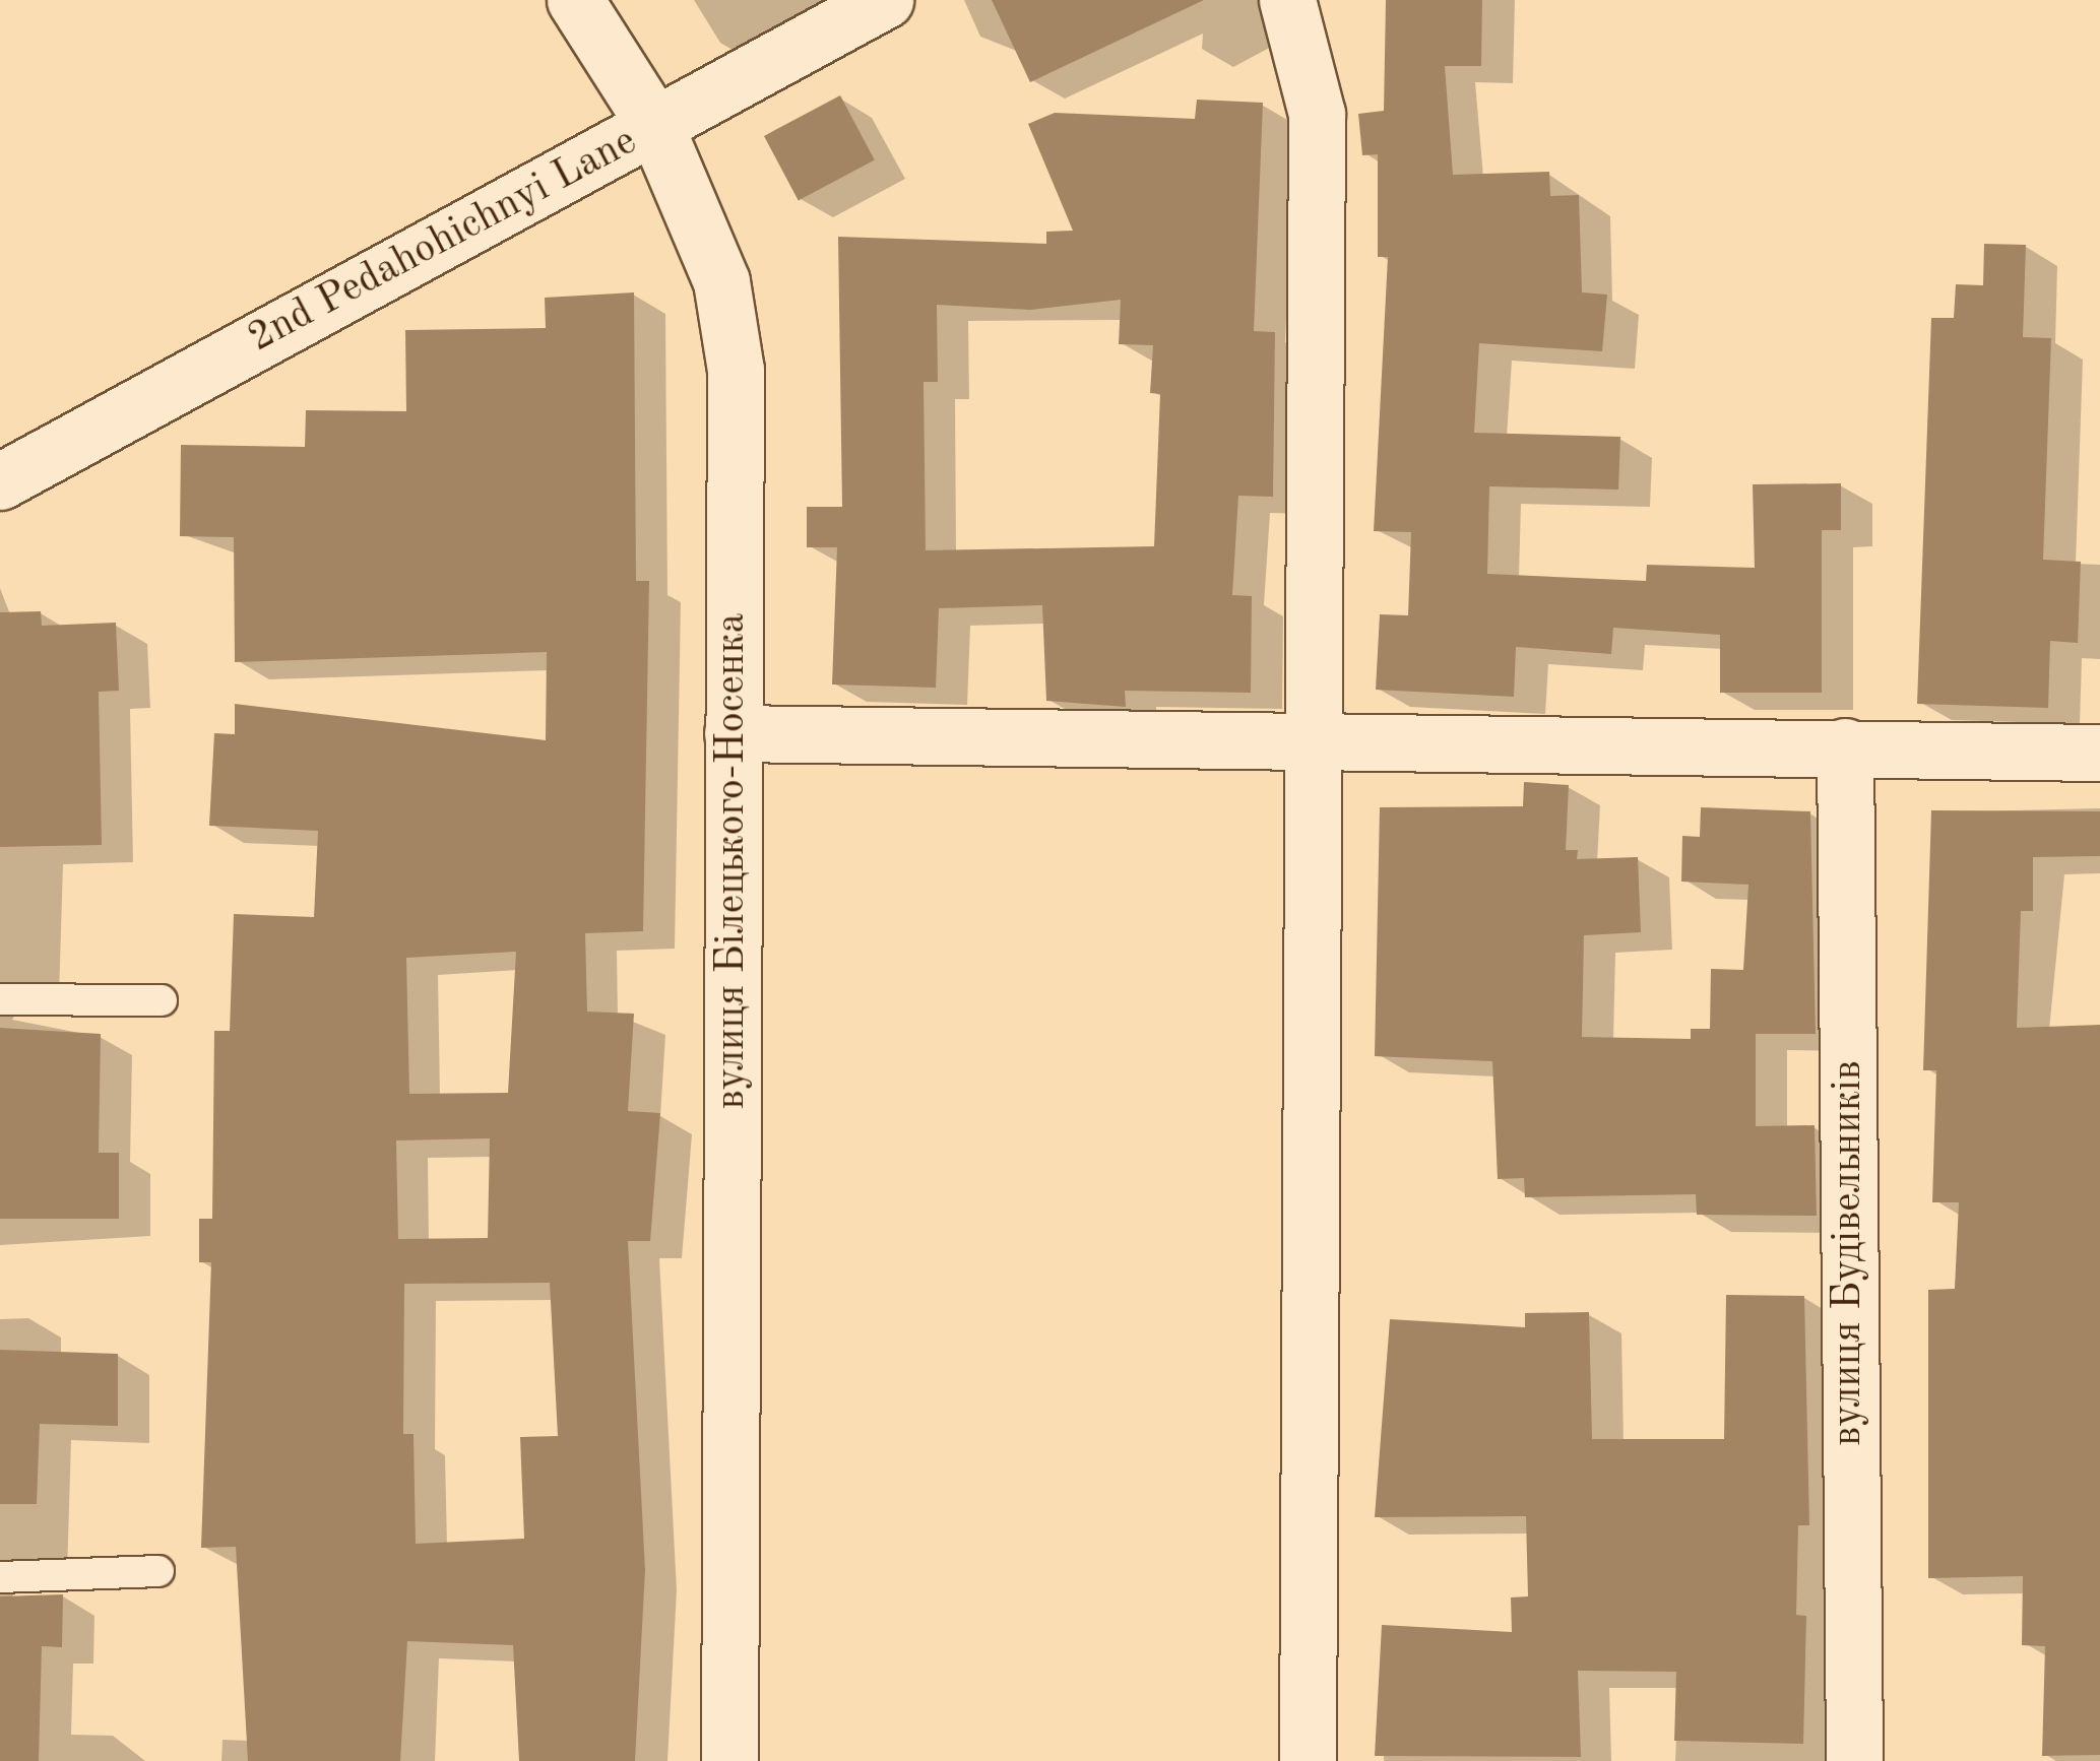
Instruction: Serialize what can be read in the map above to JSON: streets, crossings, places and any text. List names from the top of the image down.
{
  "streets": {
    "street": ["2nd Pedahohichnyi Lane", "вулиця Білецького-Носенка", "вулиця Будівельників"]
  },
  "crossings": [
    ["2nd Pedahohichnyi Lane", "вулиця Білецького-Носенка"]
  ]
}
